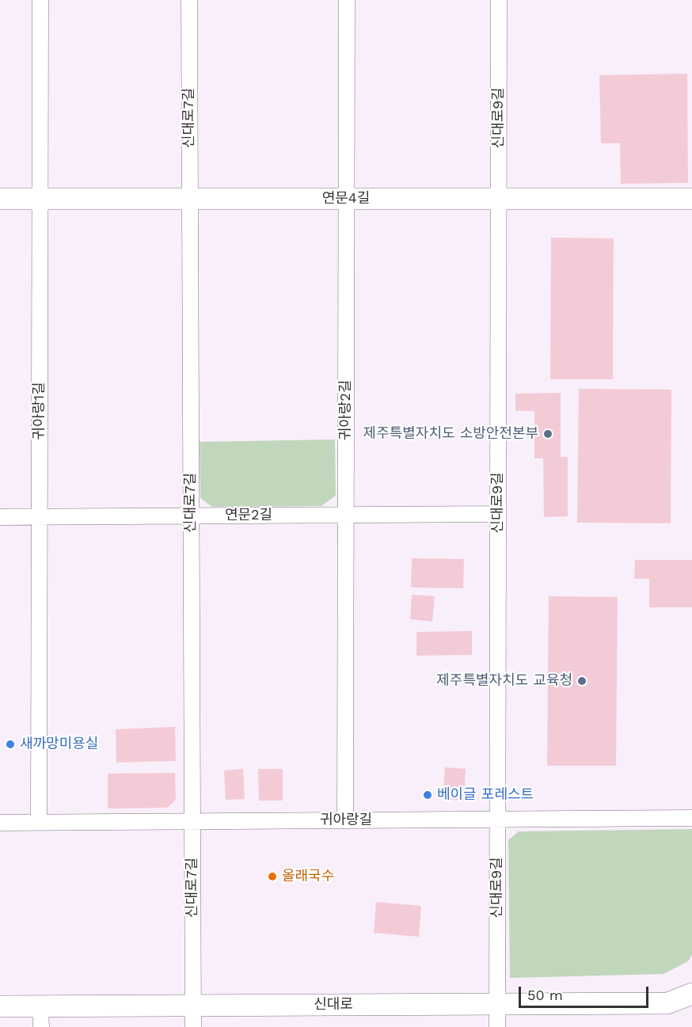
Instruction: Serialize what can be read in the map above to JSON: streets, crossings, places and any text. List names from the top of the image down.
{
  "streets": {
    "main road": ["연문4길", "신대로"],
    "street": [
      "신대로7길",
      "신대로9길",
      "귀아랑2길",
      "귀아랑1길",
      "연문2길",
      "귀아랑길"
    ]
  },
  "crossings": [
    ["신대로7길", "연문4길"],
    ["신대로7길", "연문2길"],
    ["신대로7길", "귀아랑길"],
    ["신대로7길", "신대로"],
    ["신대로9길", "연문4길"],
    ["신대로9길", "연문2길"],
    ["신대로9길", "귀아랑길"],
    ["신대로9길", "신대로"],
    ["연문4길", "귀아랑2길"],
    ["연문4길", "귀아랑1길"],
    ["귀아랑2길", "연문2길"],
    ["귀아랑2길", "귀아랑길"],
    ["귀아랑1길", "연문2길"],
    ["귀아랑1길", "귀아랑길"]
  ],
  "places": [
    "제주특별자치도 소방안전본부",
    "제주특별자치도 교육청",
    "새까망미용실",
    "베이글 포레스트",
    "올래국수"
  ],
  "scale_bar": "50 m"
}
